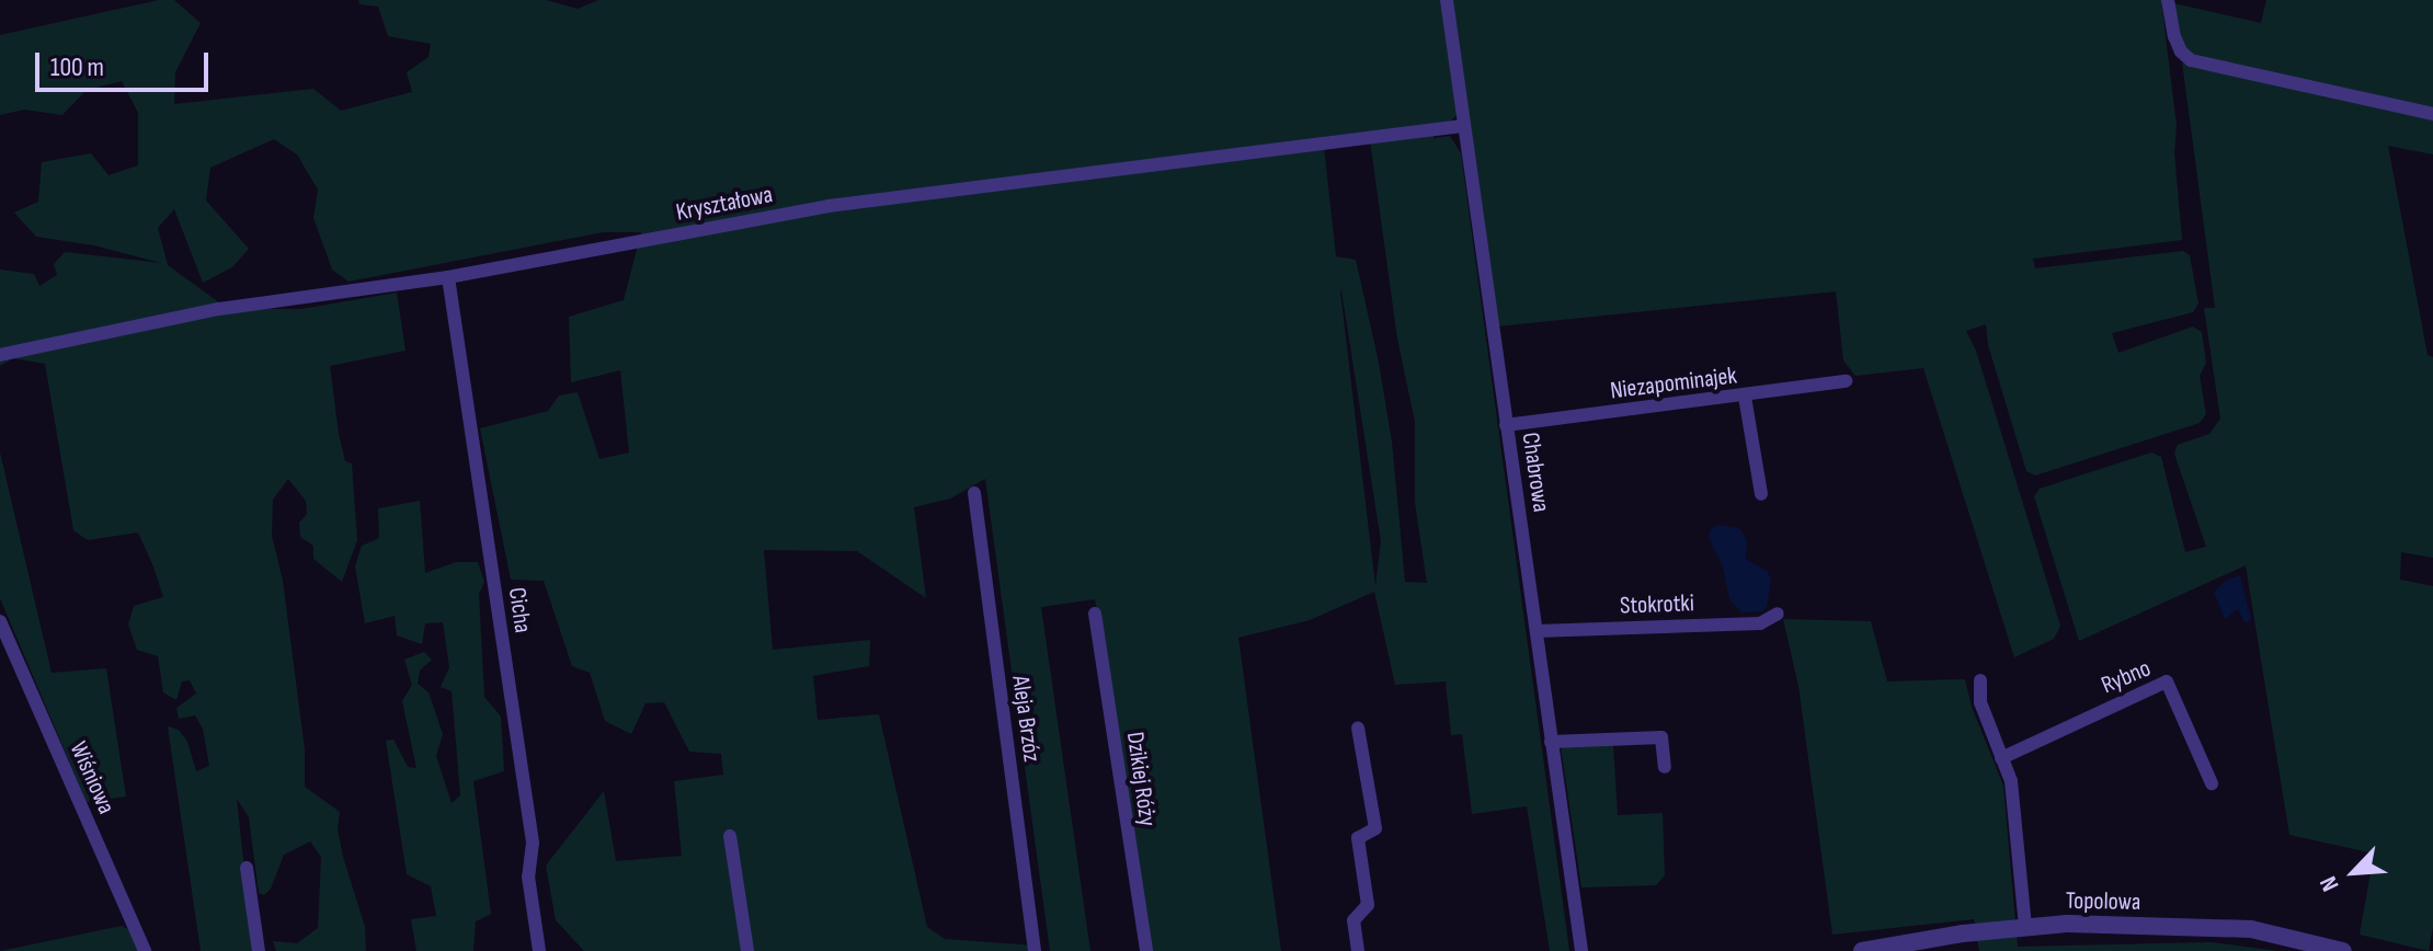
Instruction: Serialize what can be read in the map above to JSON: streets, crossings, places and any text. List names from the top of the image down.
{
  "streets": {
    "street": [
      "Kryształowa",
      "Niezapominajek",
      "Chabrowa",
      "Stokrotki",
      "Cicha",
      "Rybno",
      "Aleja Brzóz",
      "Wiśniowa",
      "Dzikiej Róży",
      "Topolowa"
    ]
  },
  "crossings": [
    ["Kryształowa", "Chabrowa"],
    ["Kryształowa", "Cicha"],
    ["Niezapominajek", "Chabrowa"],
    ["Chabrowa", "Stokrotki"]
  ],
  "scale_bar": "100 m",
  "north": "bottom left"
}
